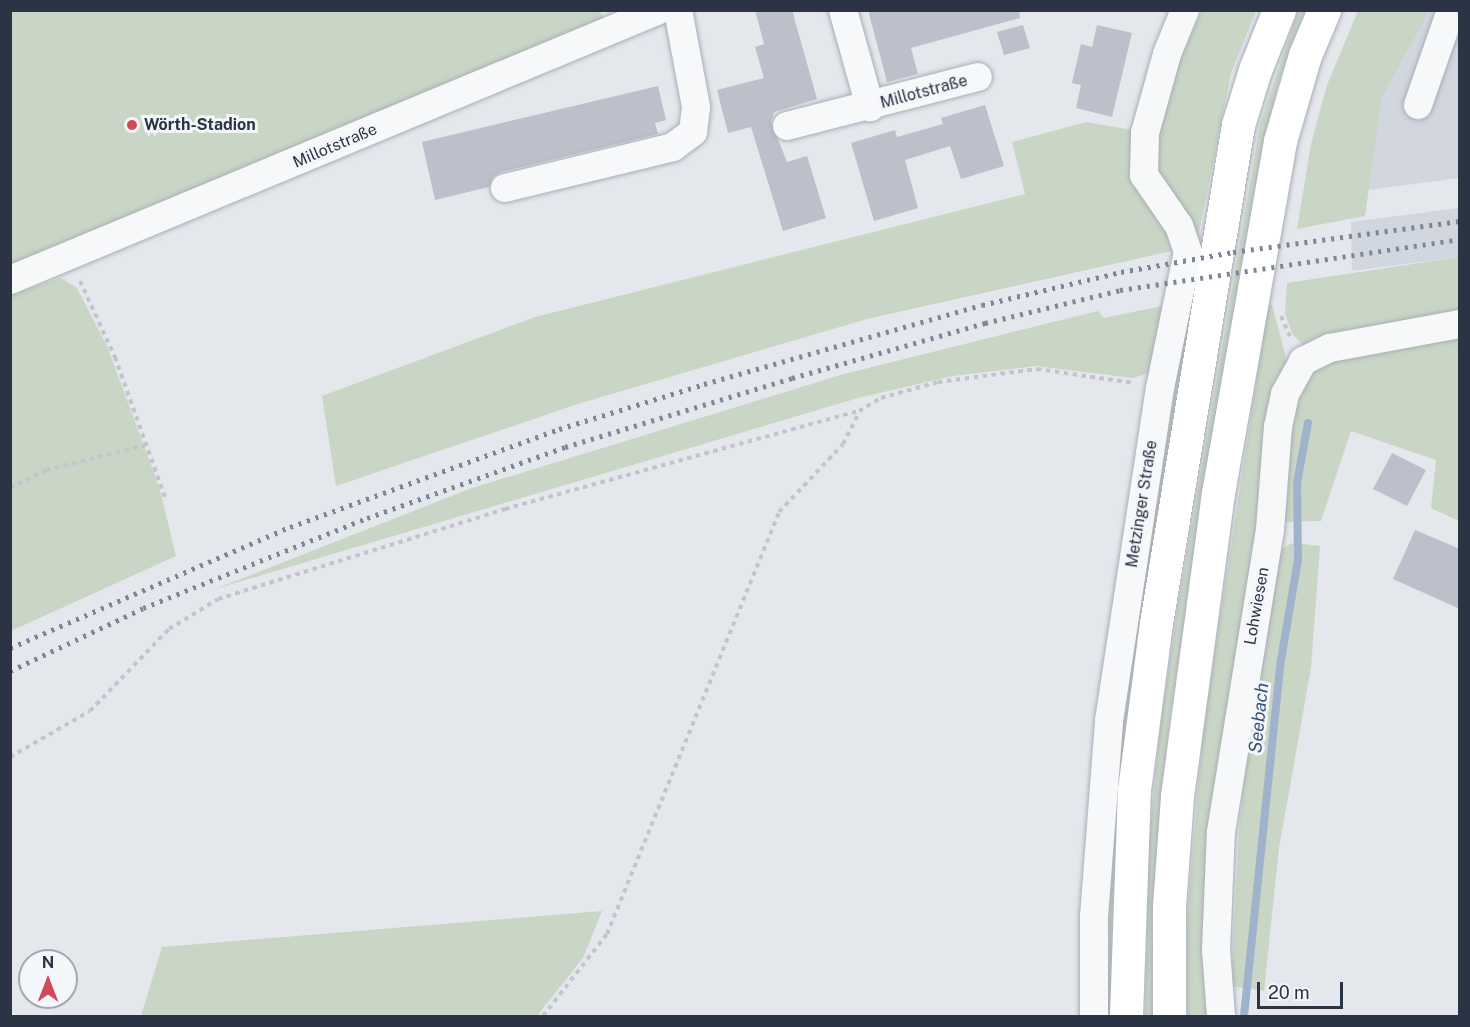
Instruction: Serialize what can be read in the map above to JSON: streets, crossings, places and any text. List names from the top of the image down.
{
  "streets": {
    "main road": ["Metzinger Straße"],
    "street": ["Millotstraße", "Lohwiesen"]
  },
  "water": ["Seebach"],
  "places": ["Wörth-Stadion"],
  "scale_bar": "20 m",
  "north": "top"
}
